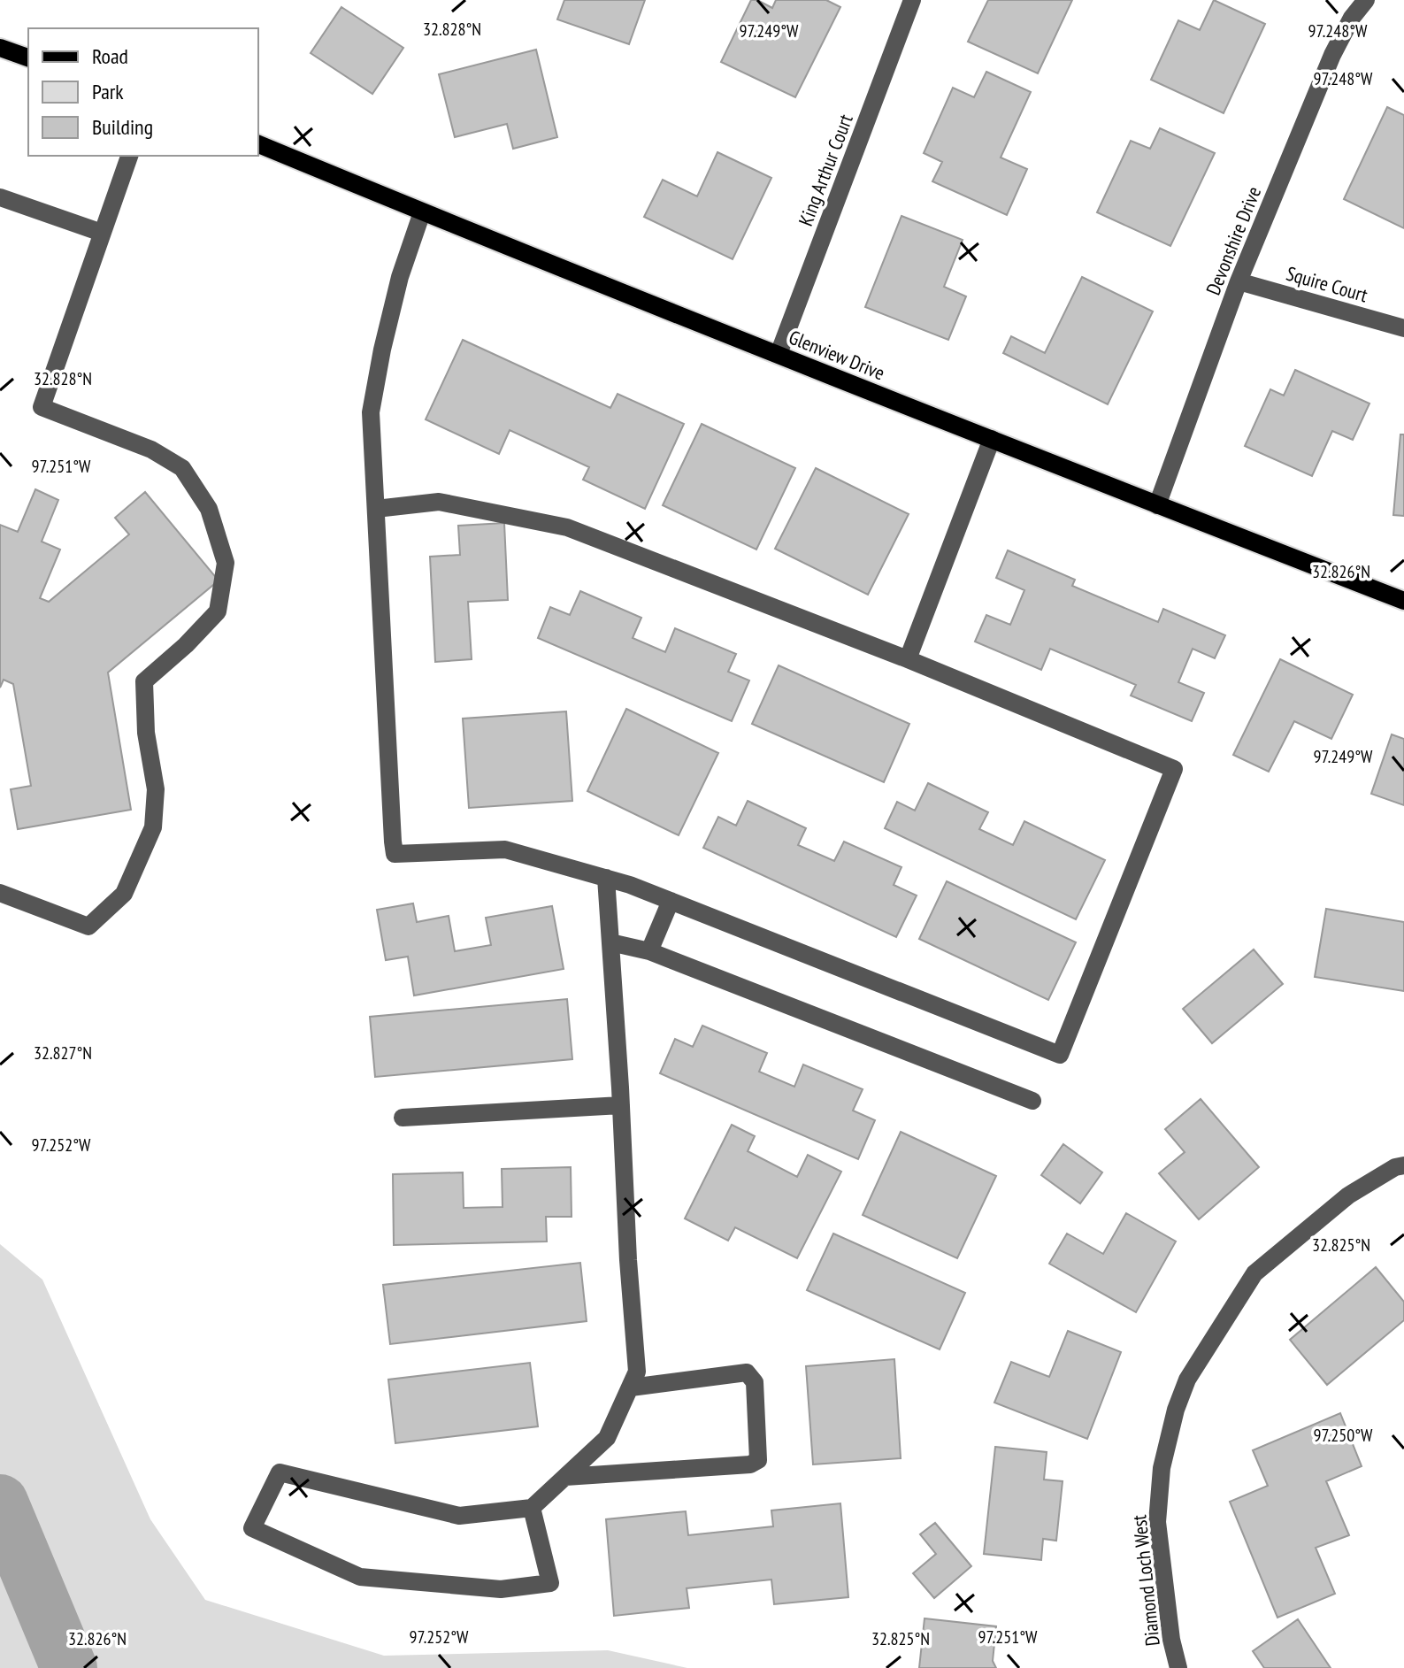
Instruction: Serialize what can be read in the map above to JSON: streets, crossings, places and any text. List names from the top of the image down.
{
  "streets": {
    "main road": ["Glenview Drive"],
    "street": [
      "King Arthur Court",
      "Devonshire Drive",
      "Squire Court",
      "Diamond Loch West"
    ]
  },
  "crossings": [
    ["King Arthur Court", "Glenview Drive"],
    ["Devonshire Drive", "Squire Court"],
    ["Devonshire Drive", "Glenview Drive"]
  ],
  "legend": ["Road", "Park", "Building"],
  "coordinates": [
    "32.828°N",
    "97.248°W",
    "97.249°W",
    "97.251°W",
    "32.826°N",
    "32.827°N",
    "97.252°W",
    "32.825°N",
    "97.250°W"
  ]
}
